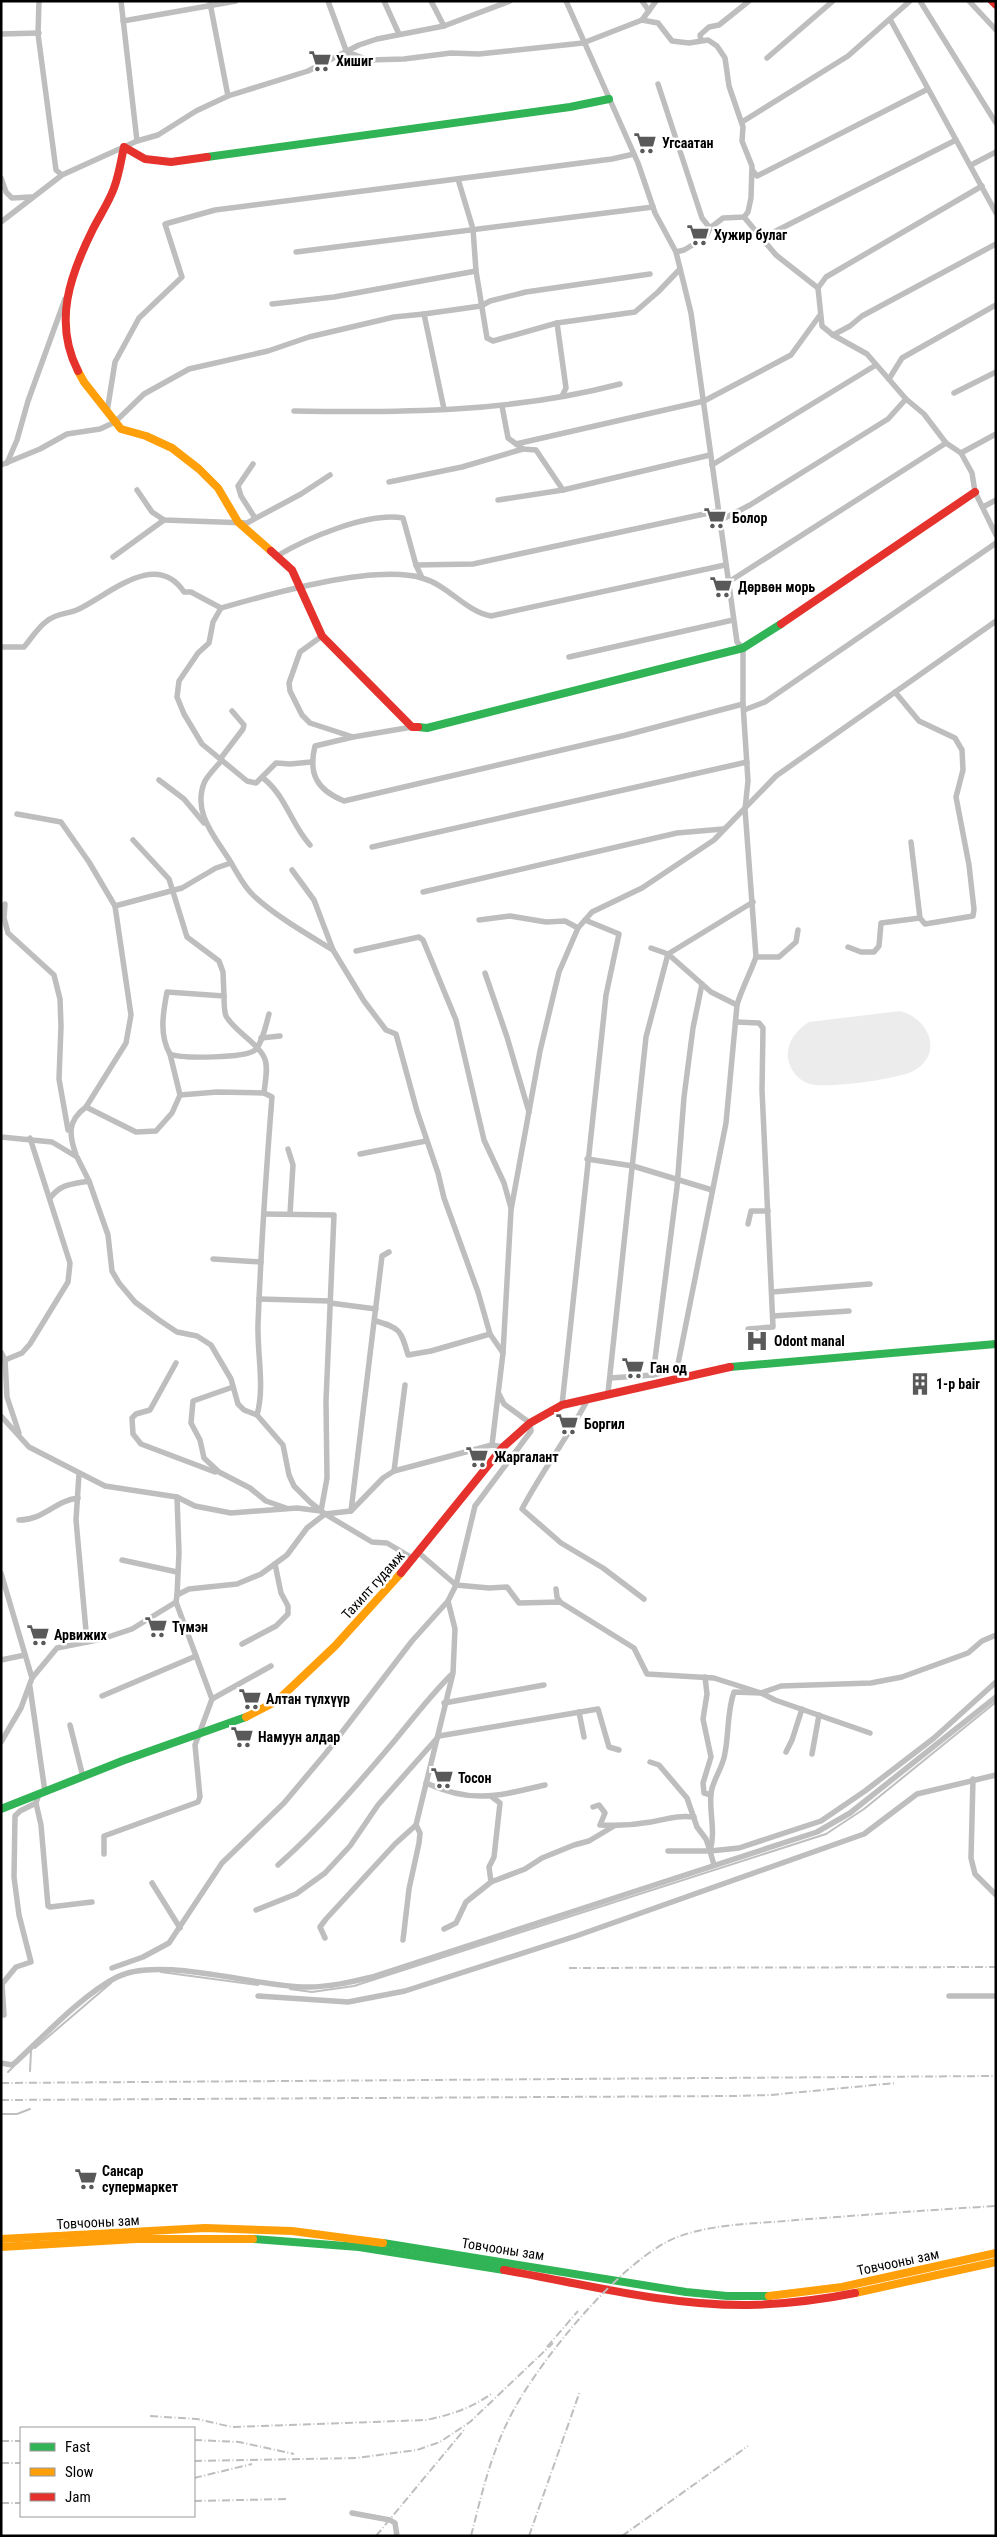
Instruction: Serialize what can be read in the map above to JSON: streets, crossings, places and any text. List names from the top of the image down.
{
  "streets": {
    "main road": ["Тахилт гудамж", "Товчооны зам"]
  },
  "places": {
    "supermarket": [
      "Хишиг",
      "Угсаатан",
      "Хужир булаг",
      "Болор",
      "Дөрвөн морь",
      "Ган од",
      "Боргил",
      "Жаргалант",
      "Түмэн",
      "Арвижих",
      "Алтан түлхүүр",
      "Намуун алдар",
      "Тосон",
      "Сансар супермаркет"
    ],
    "hospital": ["Odont manal"],
    "building": ["1-p bair"]
  },
  "legend": ["Fast", "Slow", "Jam"]
}
